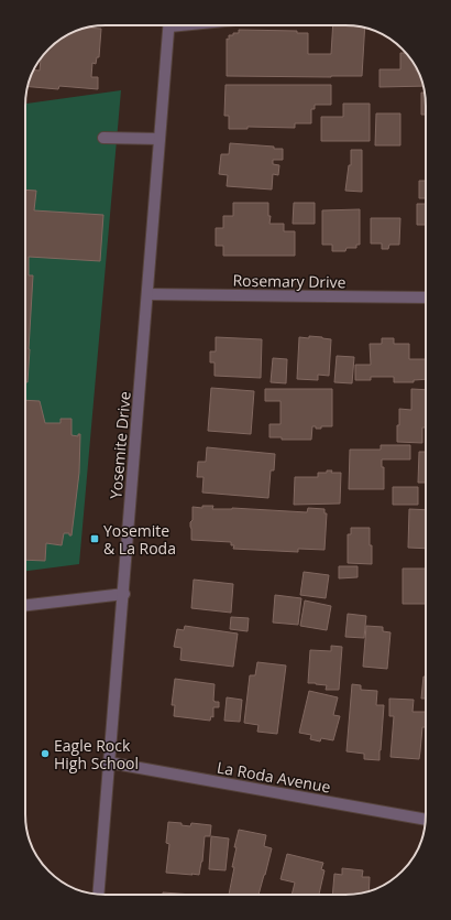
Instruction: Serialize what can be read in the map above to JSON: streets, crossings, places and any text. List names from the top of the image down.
{
  "streets": {
    "street": ["Rosemary Drive", "Yosemite Drive", "La Roda Avenue"]
  },
  "crossings": [
    ["Rosemary Drive", "Yosemite Drive"],
    ["Yosemite Drive", "La Roda Avenue"]
  ],
  "places": {
    "transit": ["Yosemite & La Roda"],
    "other": ["Eagle Rock High School"]
  }
}
